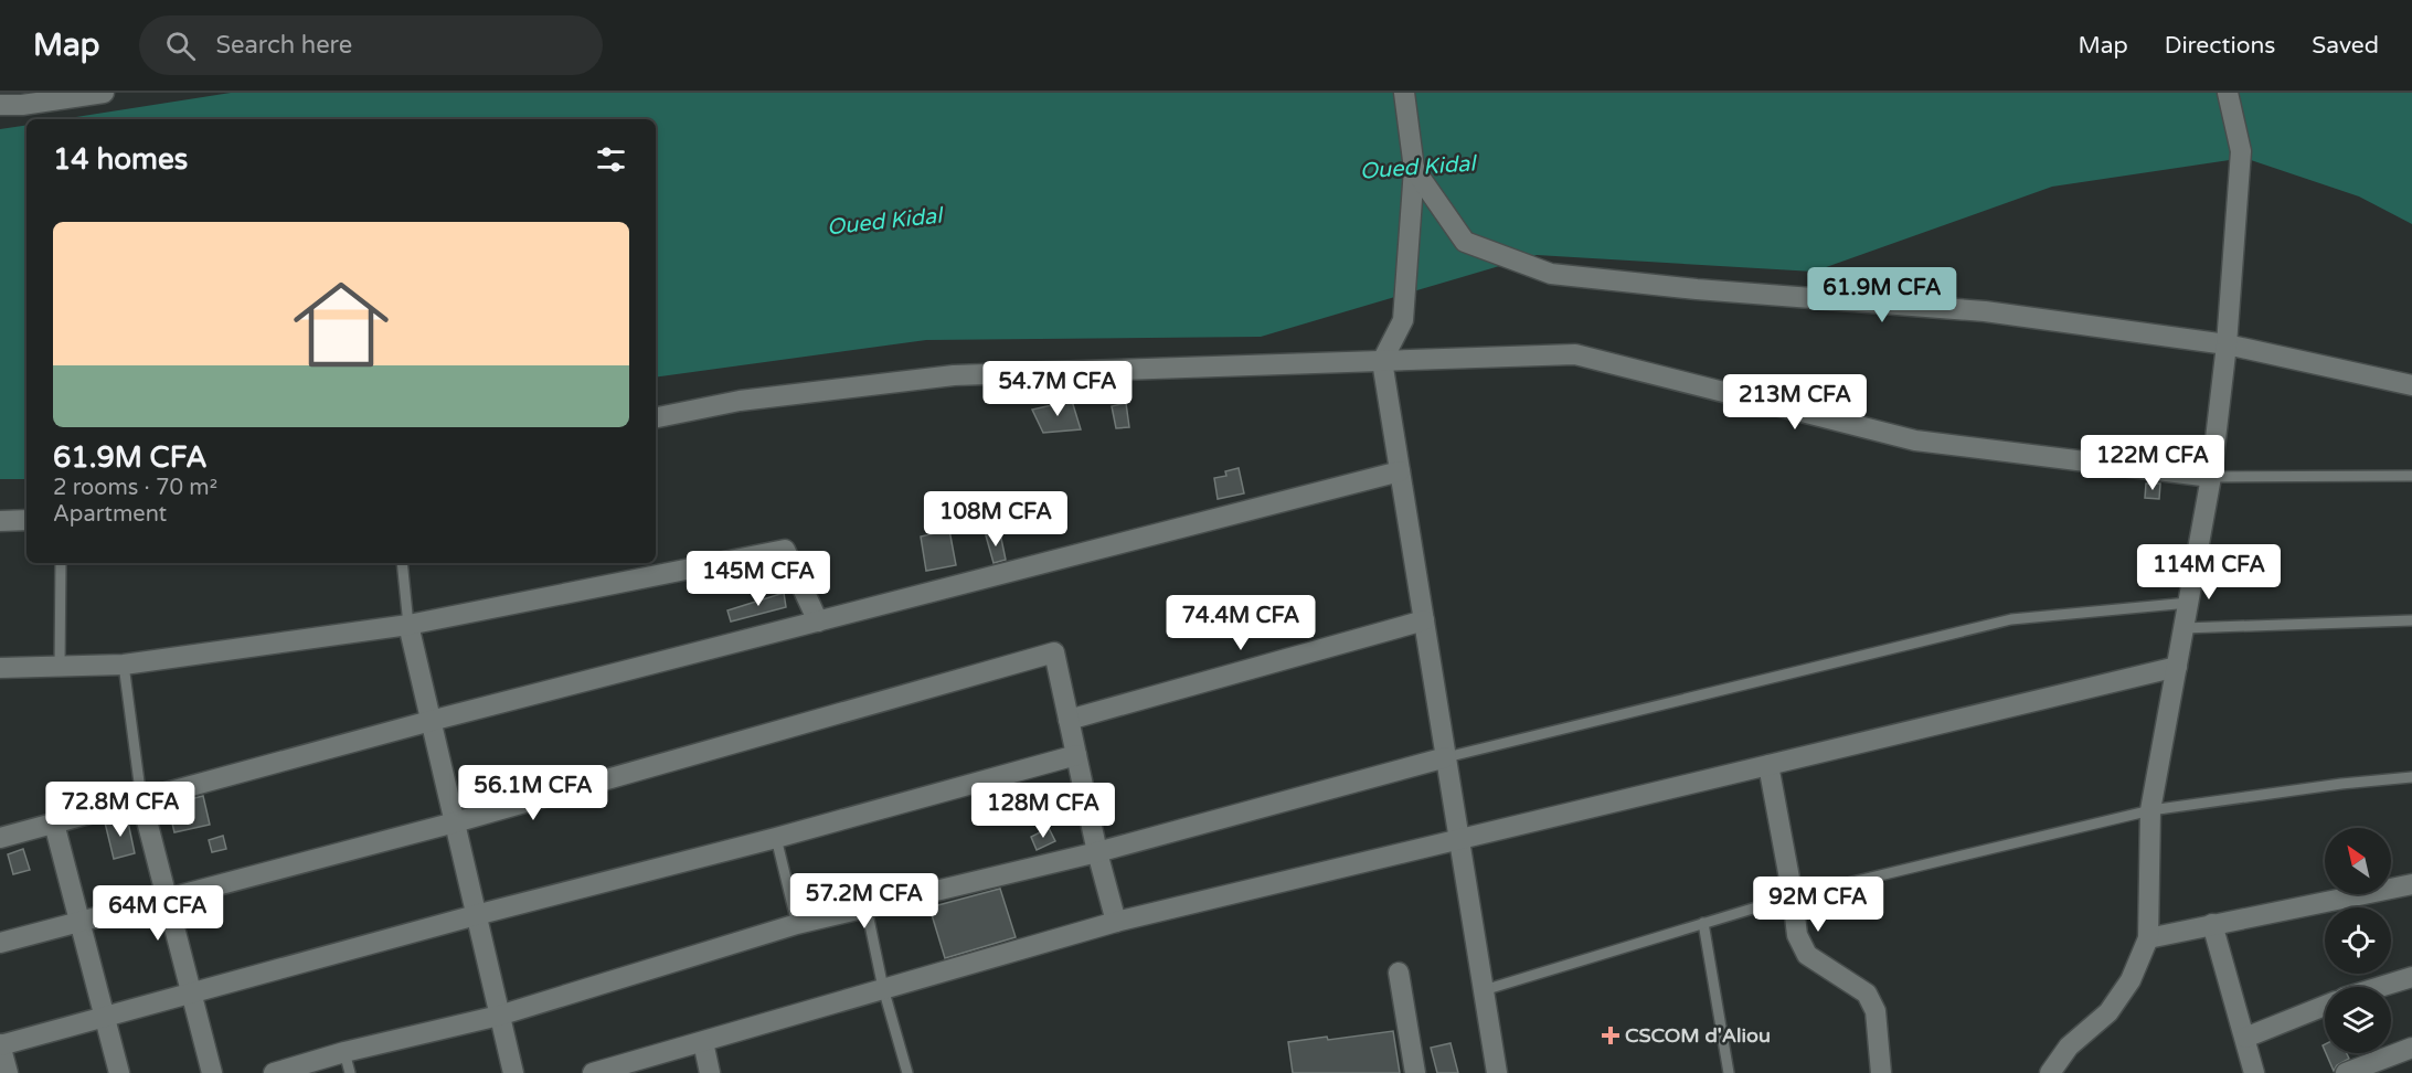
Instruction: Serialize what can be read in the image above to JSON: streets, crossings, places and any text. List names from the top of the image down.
{
  "water": ["Oued Kidal"],
  "places": {
    "health": ["CSCOM d'Aliou"]
  },
  "north": "top left",
  "page": {
    "header": "Map",
    "search": "Search here",
    "nav": ["Map", "Directions", "Saved"],
    "heading": "14 homes",
    "list": [
      {
        "name": "61.9M CFA",
        "note": "2 rooms · 70 m² · Apartment"
      }
    ],
    "price": [
      "61.9M CFA",
      "54.7M CFA",
      "213M CFA",
      "122M CFA",
      "108M CFA",
      "114M CFA",
      "145M CFA",
      "74.4M CFA",
      "56.1M CFA",
      "72.8M CFA",
      "128M CFA",
      "57.2M CFA",
      "92M CFA",
      "64M CFA"
    ]
  }
}
